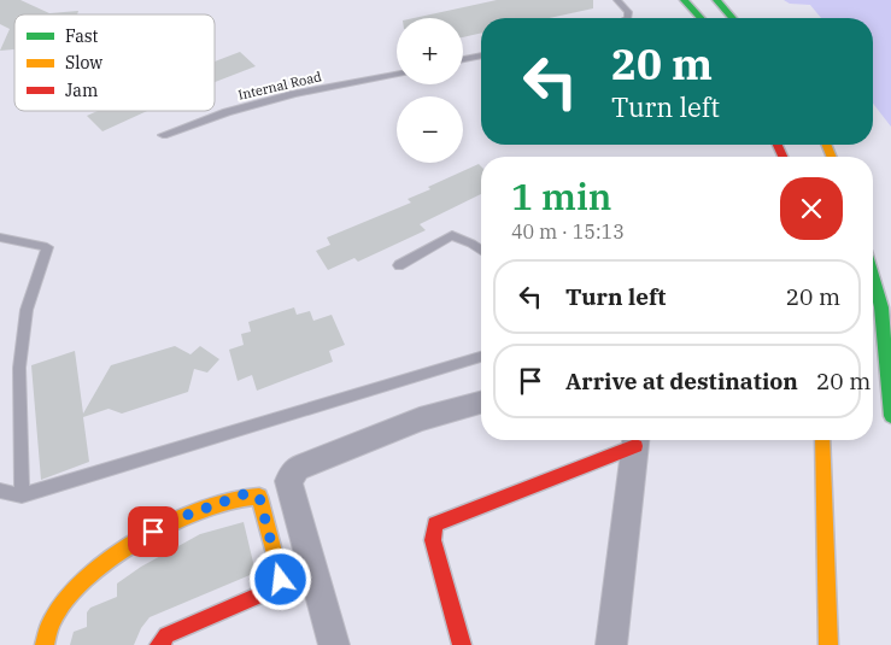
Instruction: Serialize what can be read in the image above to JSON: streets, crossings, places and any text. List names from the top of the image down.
{
  "streets": {
    "lane": ["Internal Road"]
  },
  "legend": ["Fast", "Slow", "Jam"],
  "page": {
    "map_buttons": ["+", "−"],
    "turn": ["20 m", "Turn left"],
    "heading": ["1 min", "40 m · 15:13"],
    "list": [
      {
        "name": "Turn left",
        "value": "20 m"
      },
      {
        "name": "Arrive at destination",
        "value": "20 m"
      }
    ]
  }
}
